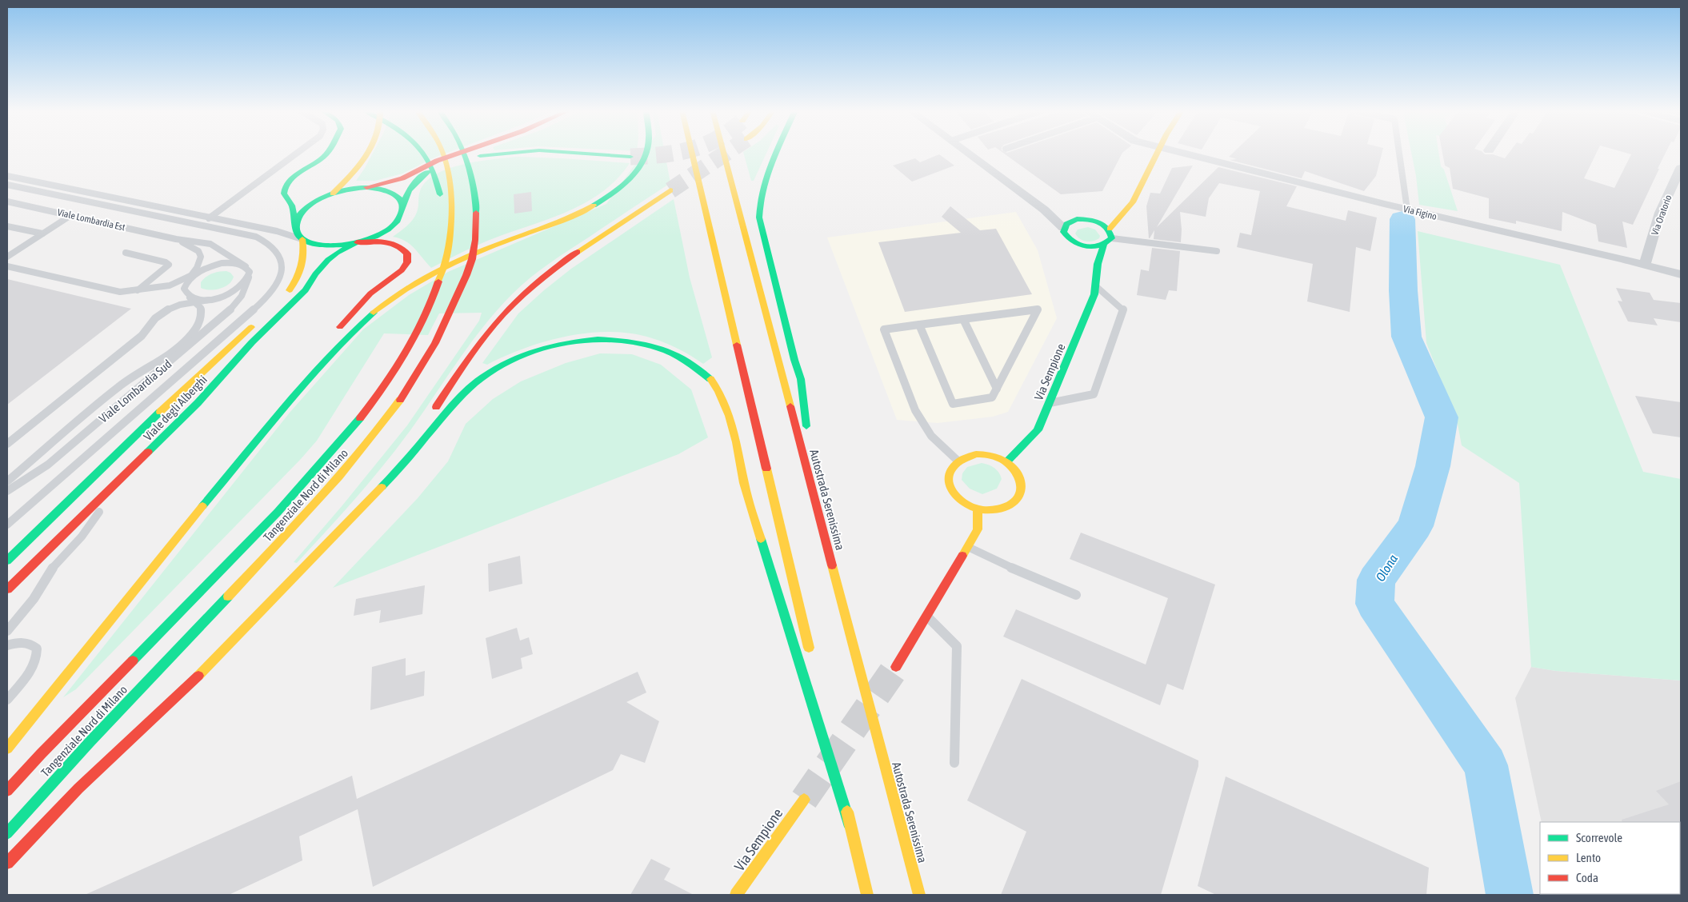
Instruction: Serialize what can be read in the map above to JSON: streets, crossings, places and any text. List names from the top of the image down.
{
  "streets": {
    "main road": [
      "Via Sempione",
      "Viale degli Alberghi",
      "Tangenziale Nord di Milano",
      "Autostrada Serenissima"
    ],
    "street": ["Via Figino", "Via Oratorio"],
    "lane": ["Viale Lombardia Est", "Viale Lombardia Sud"]
  },
  "crossings": [
    ["Via Figino", "Via Oratorio"]
  ],
  "water": ["Olona"],
  "legend": ["Scorrevole", "Lento", "Coda"]
}
